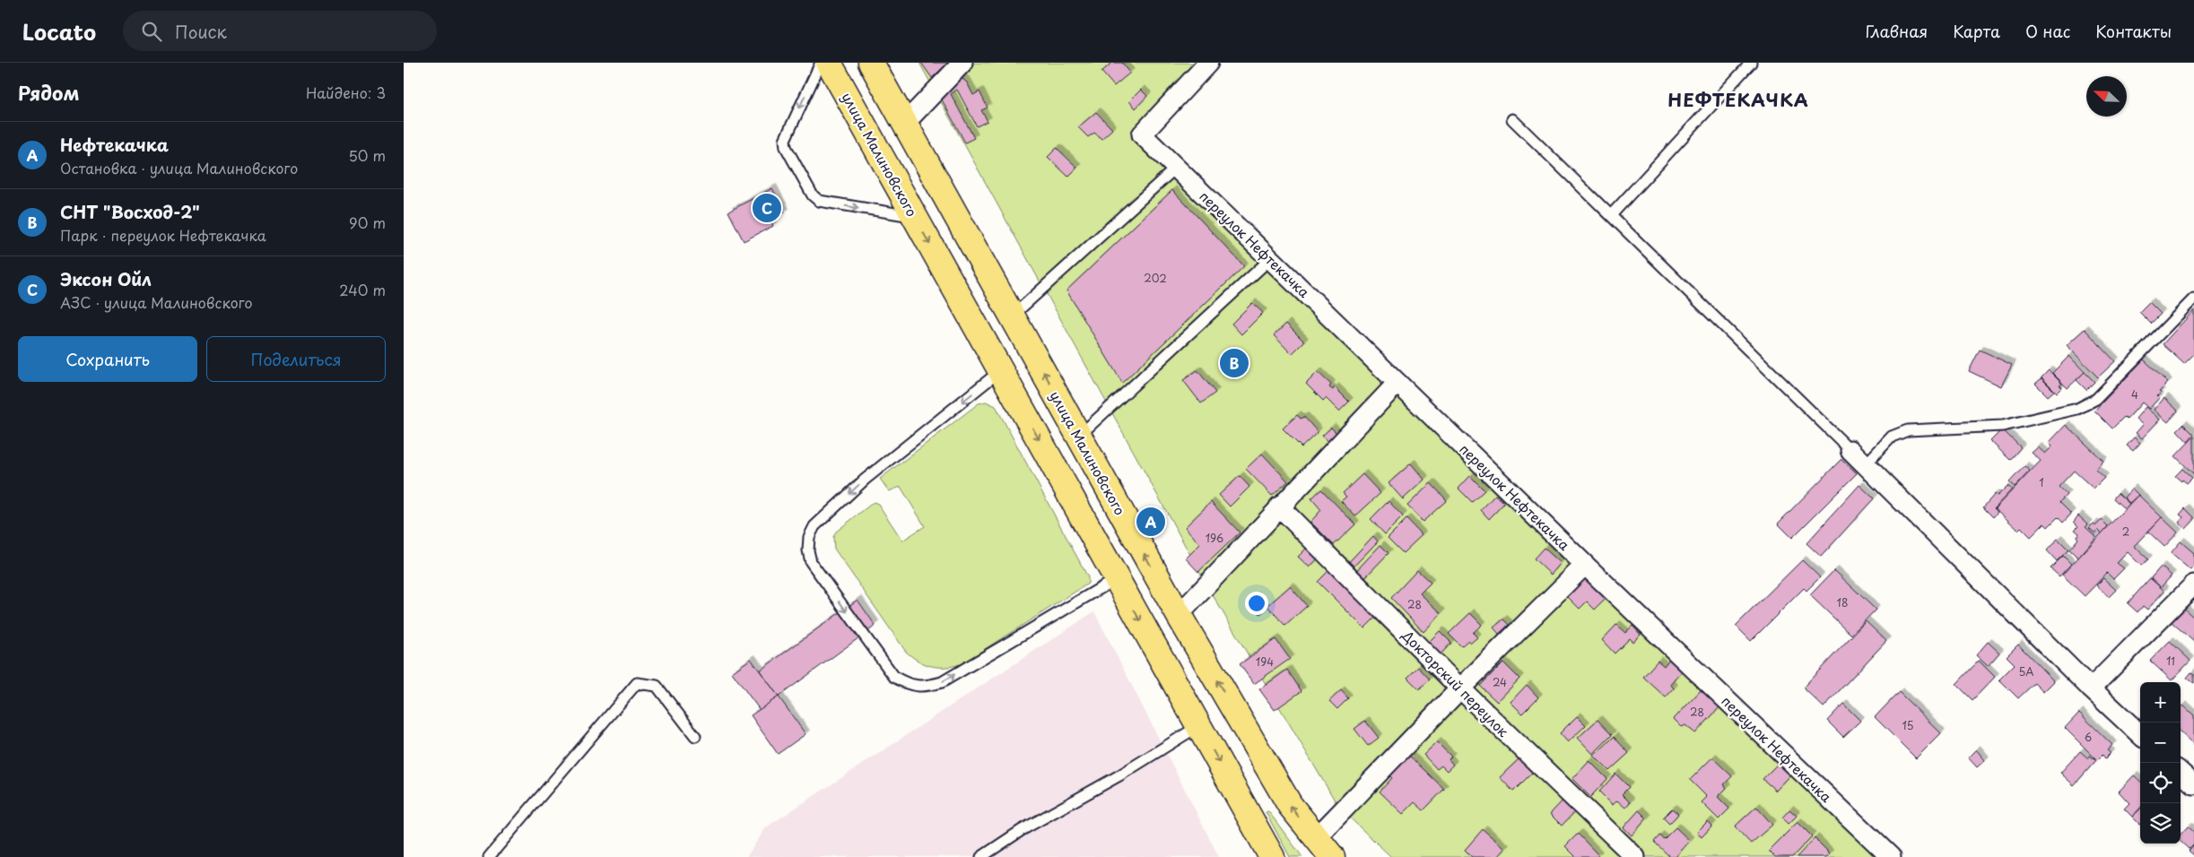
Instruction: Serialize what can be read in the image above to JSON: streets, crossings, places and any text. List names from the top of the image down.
{
  "streets": {
    "highway": ["улица Малиновского"],
    "street": ["переулок Нефтекачка", "Докторский переулок"]
  },
  "districts": ["НЕФТЕКАЧКА"],
  "house_numbers": [
    "202",
    "4",
    "1",
    "2",
    "196",
    "18",
    "28",
    "11",
    "194",
    "5А",
    "24",
    "28",
    "15",
    "6"
  ],
  "north": "top left",
  "page": {
    "header": "Locato",
    "search": "Поиск",
    "nav": [
      "Главная",
      "Карта",
      "О нас",
      "Контакты"
    ],
    "heading": ["Рядом", "Найдено: 3"],
    "list": [
      {
        "mark": "A",
        "name": "Нефтекачка",
        "note": "Остановка · улица Малиновского",
        "value": "50 m"
      },
      {
        "mark": "B",
        "name": "СНТ \"Восход-2\"",
        "note": "Парк · переулок Нефтекачка",
        "value": "90 m"
      },
      {
        "mark": "C",
        "name": "Эксон Ойл",
        "note": "АЗС · улица Малиновского",
        "value": "240 m"
      }
    ],
    "pins": ["C", "B", "A"],
    "buttons": ["Сохранить", "Поделиться"],
    "map_buttons": ["+", "−"]
  }
}
